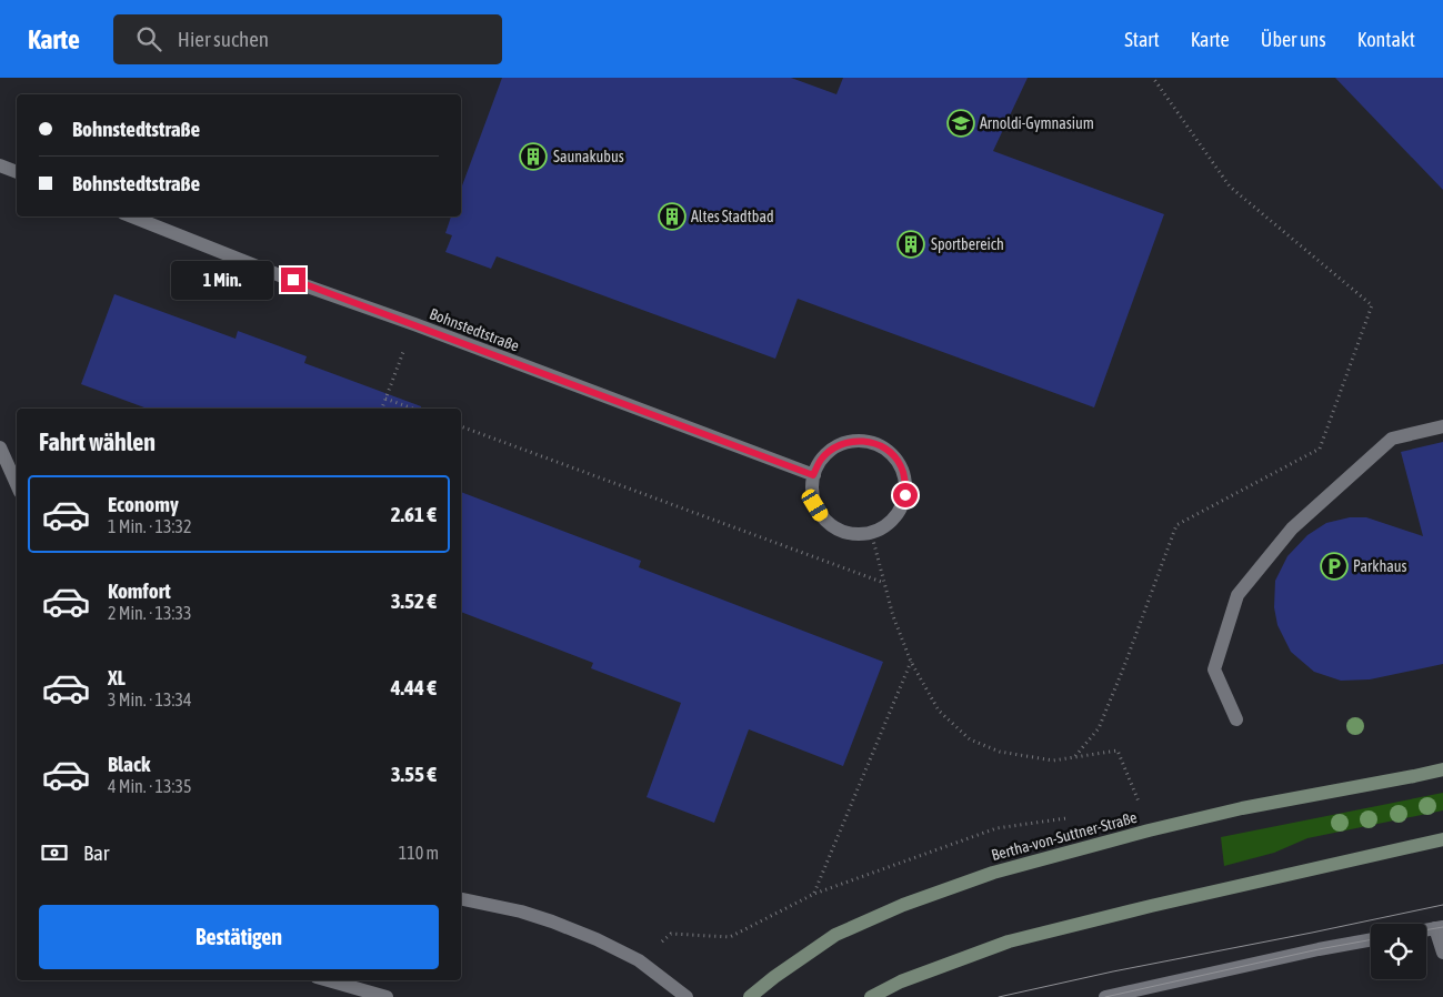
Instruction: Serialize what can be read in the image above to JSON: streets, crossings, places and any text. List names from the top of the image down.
{
  "streets": {
    "main road": ["Bertha-von-Suttner-Straße"],
    "street": ["Bohnstedtstraße"]
  },
  "places": {
    "school or university": ["Arnoldi-Gymnasium"],
    "building": ["Saunakubus", "Altes Stadtbad", "Sportbereich"],
    "parking": ["Parkhaus"]
  },
  "page": {
    "header": "Karte",
    "search": "Hier suchen",
    "nav": [
      "Start",
      "Karte",
      "Über uns",
      "Kontakt"
    ],
    "banner": ["Bohnstedtstraße", "Bohnstedtstraße"],
    "bubble": "1 Min.",
    "heading": "Fahrt wählen",
    "list": [
      {
        "name": "Economy",
        "note": "1 Min. · 13:32",
        "value": "2.61 €"
      },
      {
        "name": "Komfort",
        "note": "2 Min. · 13:33",
        "value": "3.52 €"
      },
      {
        "name": "XL",
        "note": "3 Min. · 13:34",
        "value": "4.44 €"
      },
      {
        "name": "Black",
        "note": "4 Min. · 13:35",
        "value": "3.55 €"
      }
    ],
    "pay": ["Bar", "110 m"],
    "buttons": "Bestätigen"
  }
}
